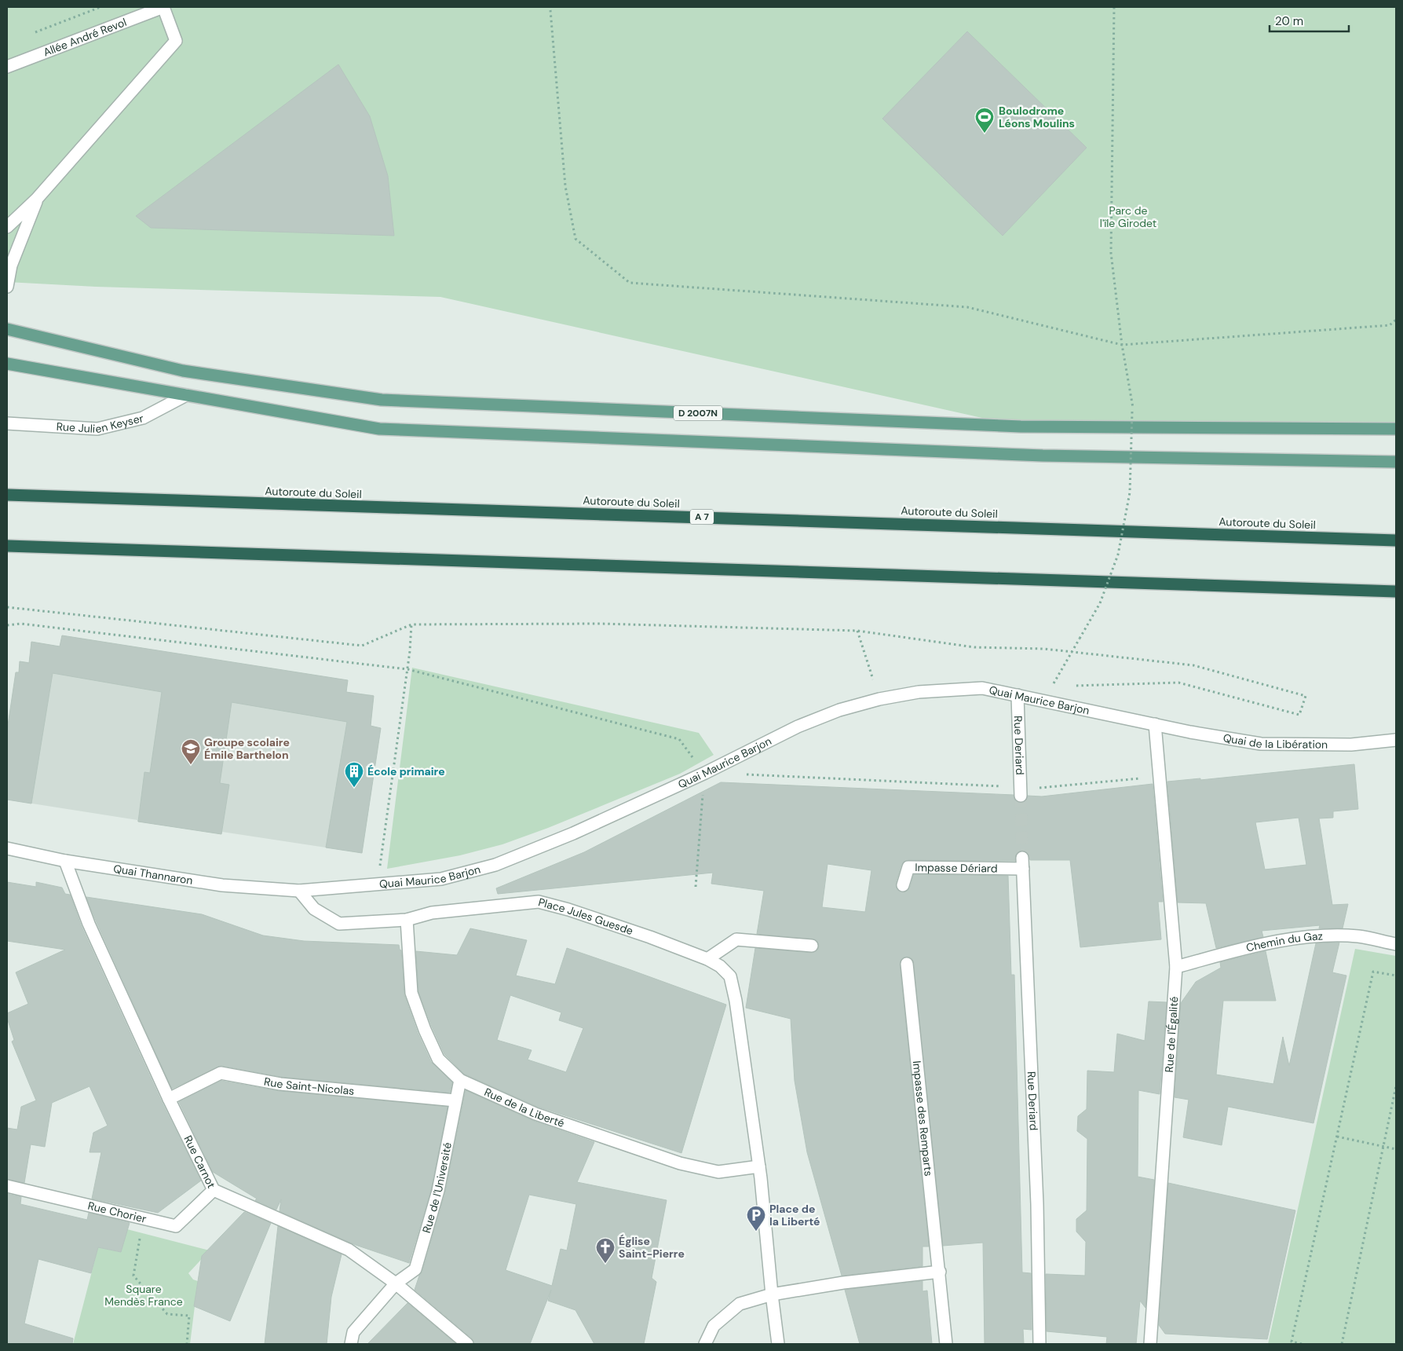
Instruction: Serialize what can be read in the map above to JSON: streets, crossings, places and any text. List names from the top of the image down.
{
  "streets": {
    "highway": ["Autoroute du Soleil", "A 7"],
    "main road": ["D 2007N"],
    "street": [
      "Allée André Revol",
      "Rue Julien Keyser",
      "Quai Maurice Barjon",
      "Quai de la Libération",
      "Rue Deriard",
      "Impasse Dériard",
      "Quai Thannaron",
      "Place Jules Guesde",
      "Chemin du Gaz",
      "Rue de l'Égalité",
      "Rue Saint-Nicolas",
      "Rue de la Liberté",
      "Impasse des Remparts",
      "Rue Carnot",
      "Rue de l'Université",
      "Rue Chorier"
    ]
  },
  "crossings": [
    ["Quai Maurice Barjon", "Quai de la Libération"],
    ["Quai Maurice Barjon", "Rue Deriard"],
    ["Quai Maurice Barjon", "Quai Thannaron"],
    ["Quai Maurice Barjon", "Place Jules Guesde"],
    ["Quai Maurice Barjon", "Rue de l'Égalité"],
    ["Quai de la Libération", "Rue de l'Égalité"],
    ["Rue Deriard", "Impasse Dériard"],
    ["Quai Thannaron", "Place Jules Guesde"],
    ["Quai Thannaron", "Rue Carnot"],
    ["Place Jules Guesde", "Rue de la Liberté"],
    ["Chemin du Gaz", "Rue de l'Égalité"],
    ["Rue Saint-Nicolas", "Rue Carnot"],
    ["Rue Saint-Nicolas", "Rue de l'Université"],
    ["Rue de la Liberté", "Rue de l'Université"],
    ["Rue Carnot", "Rue de l'Université"],
    ["Rue Carnot", "Rue Chorier"]
  ],
  "parks": ["Parc de l'île Girodet", "Square Mendès France"],
  "places": {
    "sports": ["Boulodrome Léons Moulins"],
    "school or university": ["Groupe scolaire Émile Barthelon"],
    "building": ["École primaire"],
    "parking": ["Place de la Liberté"],
    "church": ["Église Saint-Pierre"]
  },
  "scale_bar": "20 m"
}
